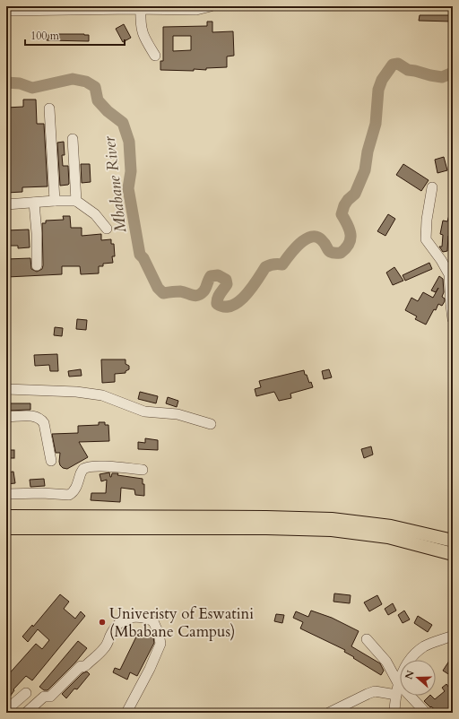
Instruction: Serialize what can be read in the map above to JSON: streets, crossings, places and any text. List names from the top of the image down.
{
  "water": ["Mbabane River"],
  "places": ["Univeristy of Eswatini (Mbabane Campus)"],
  "scale_bar": "100 m",
  "north": "left"
}
